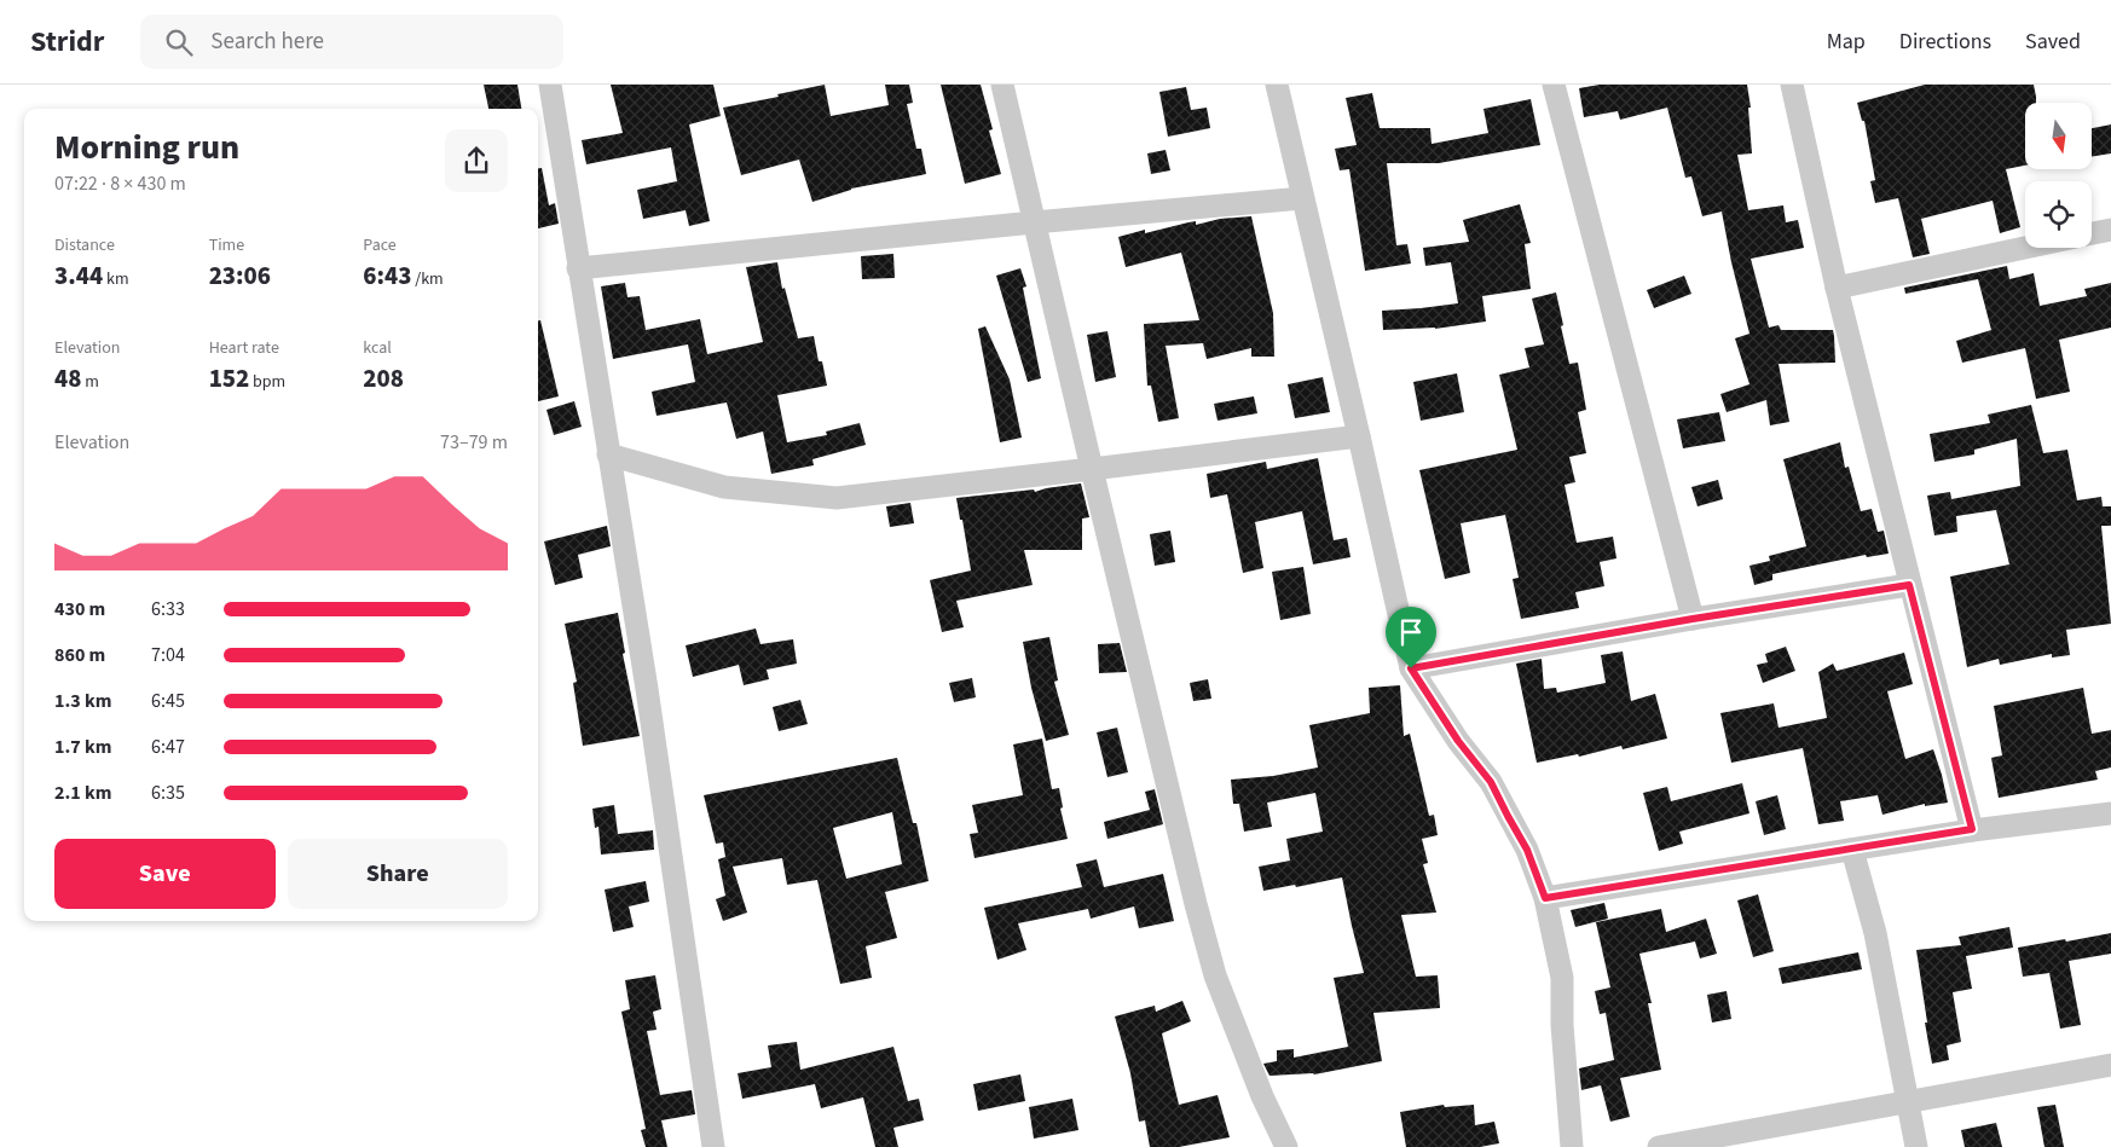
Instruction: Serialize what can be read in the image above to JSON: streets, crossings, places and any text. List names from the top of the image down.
{
  "north": "bottom",
  "page": {
    "header": "Stridr",
    "search": "Search here",
    "nav": ["Map", "Directions", "Saved"],
    "heading": ["Morning run", "07:22 · 8 × 430 m"],
    "stats": [
      ["Distance", "3.44 km"],
      ["Time", "23:06"],
      ["Pace", "6:43 /km"],
      ["Elevation", "48 m"],
      ["Heart rate", "152 bpm"],
      ["kcal", "208"]
    ],
    "chart": ["Elevation", "73–79 m"],
    "list": [
      {
        "name": "430 m",
        "note": "6:33"
      },
      {
        "name": "860 m",
        "note": "7:04"
      },
      {
        "name": "1.3 km",
        "note": "6:45"
      },
      {
        "name": "1.7 km",
        "note": "6:47"
      },
      {
        "name": "2.1 km",
        "note": "6:35"
      }
    ],
    "buttons": ["Save", "Share"]
  }
}
